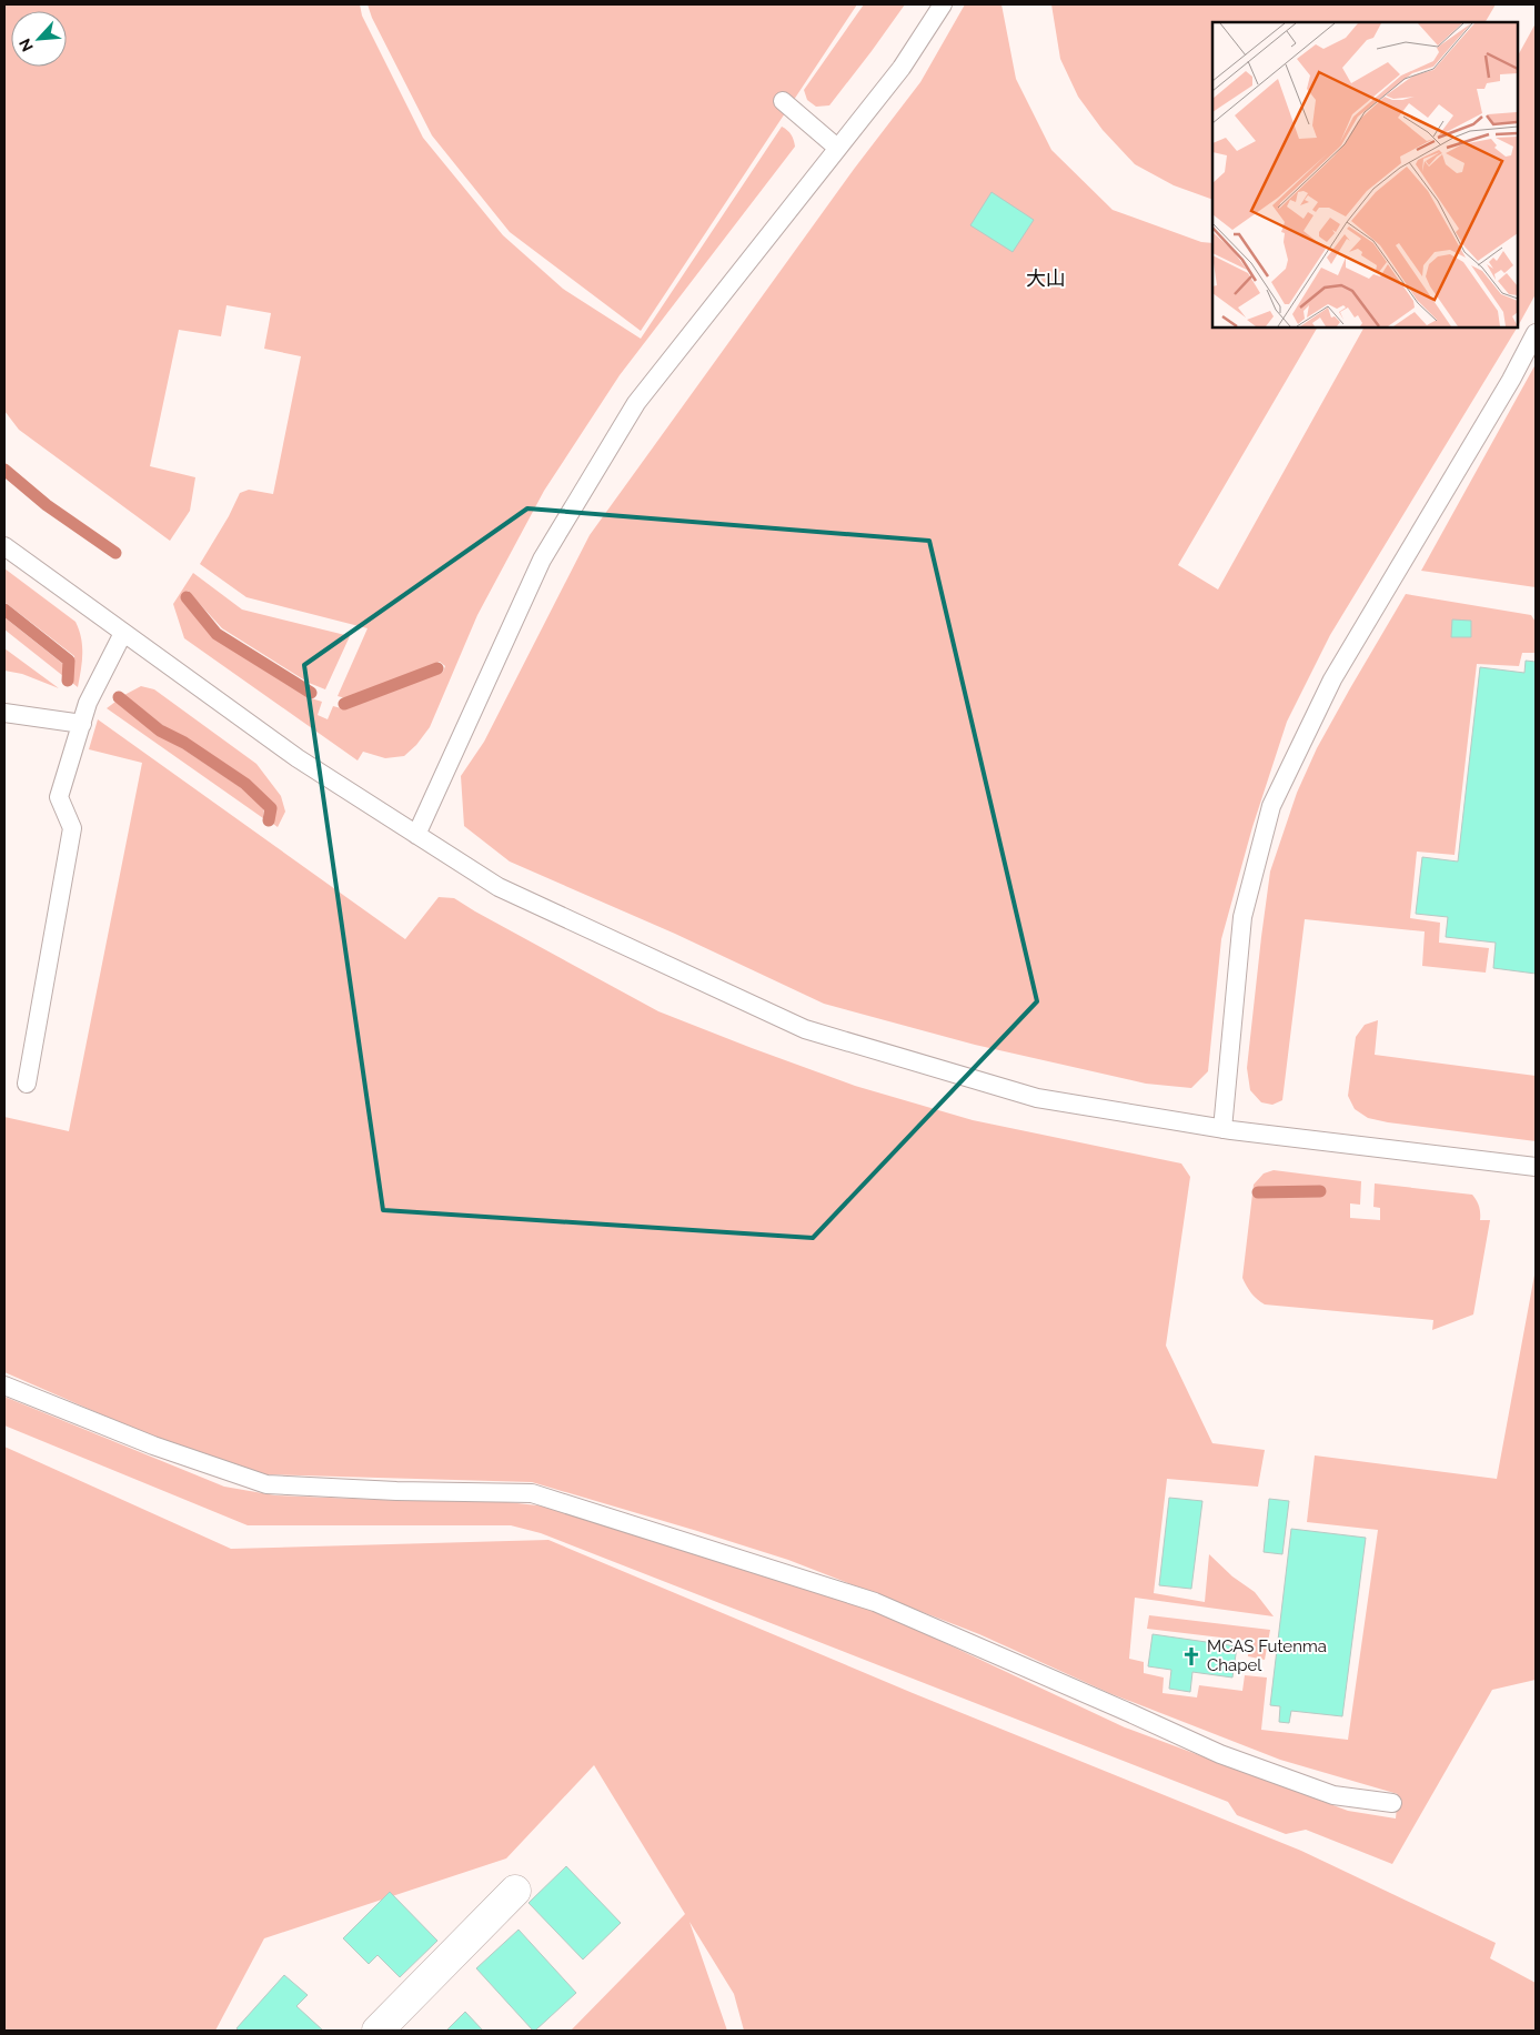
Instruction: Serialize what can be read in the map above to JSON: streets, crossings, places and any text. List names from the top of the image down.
{
  "districts": ["大山"],
  "places": {
    "church": ["MCAS Futenma Chapel"]
  },
  "north": "bottom left"
}
